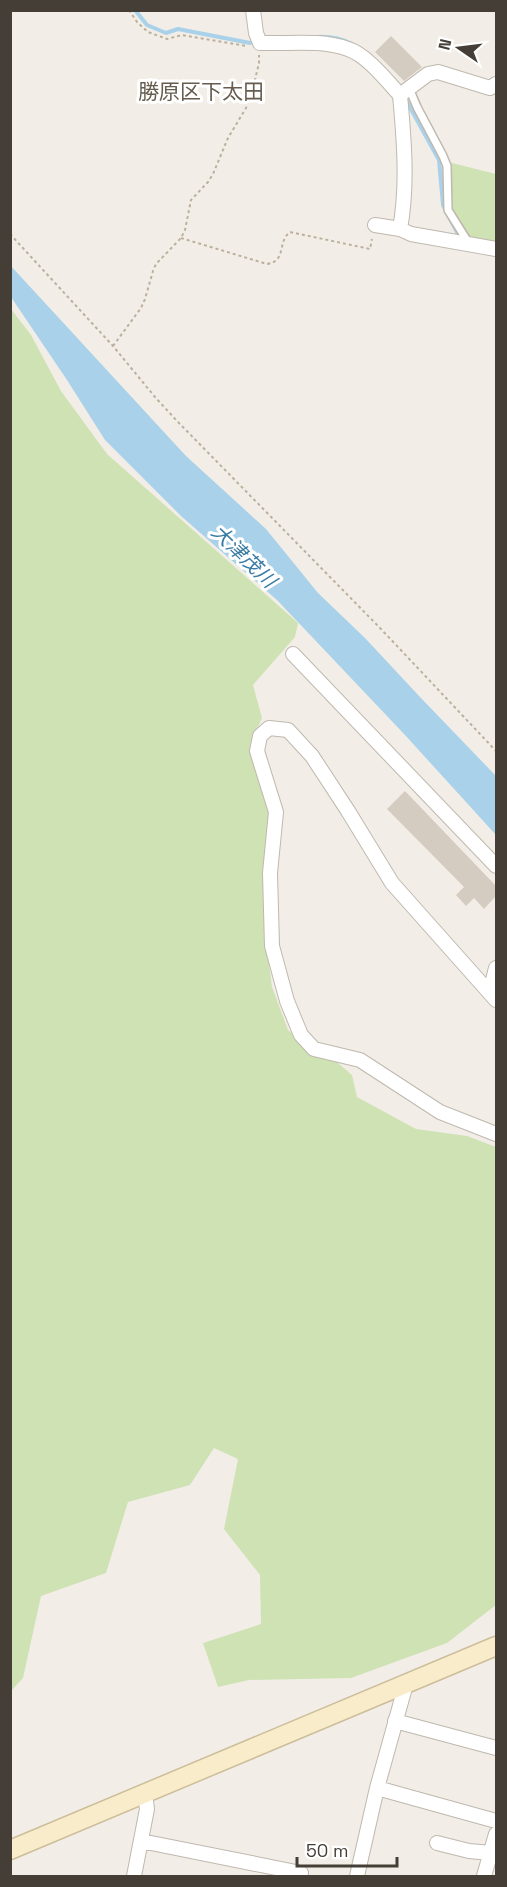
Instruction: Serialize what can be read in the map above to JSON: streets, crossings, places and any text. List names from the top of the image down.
{
  "districts": ["勝原区下太田"],
  "water": ["大津茂川"],
  "scale_bar": "50 m",
  "north": "left"
}
